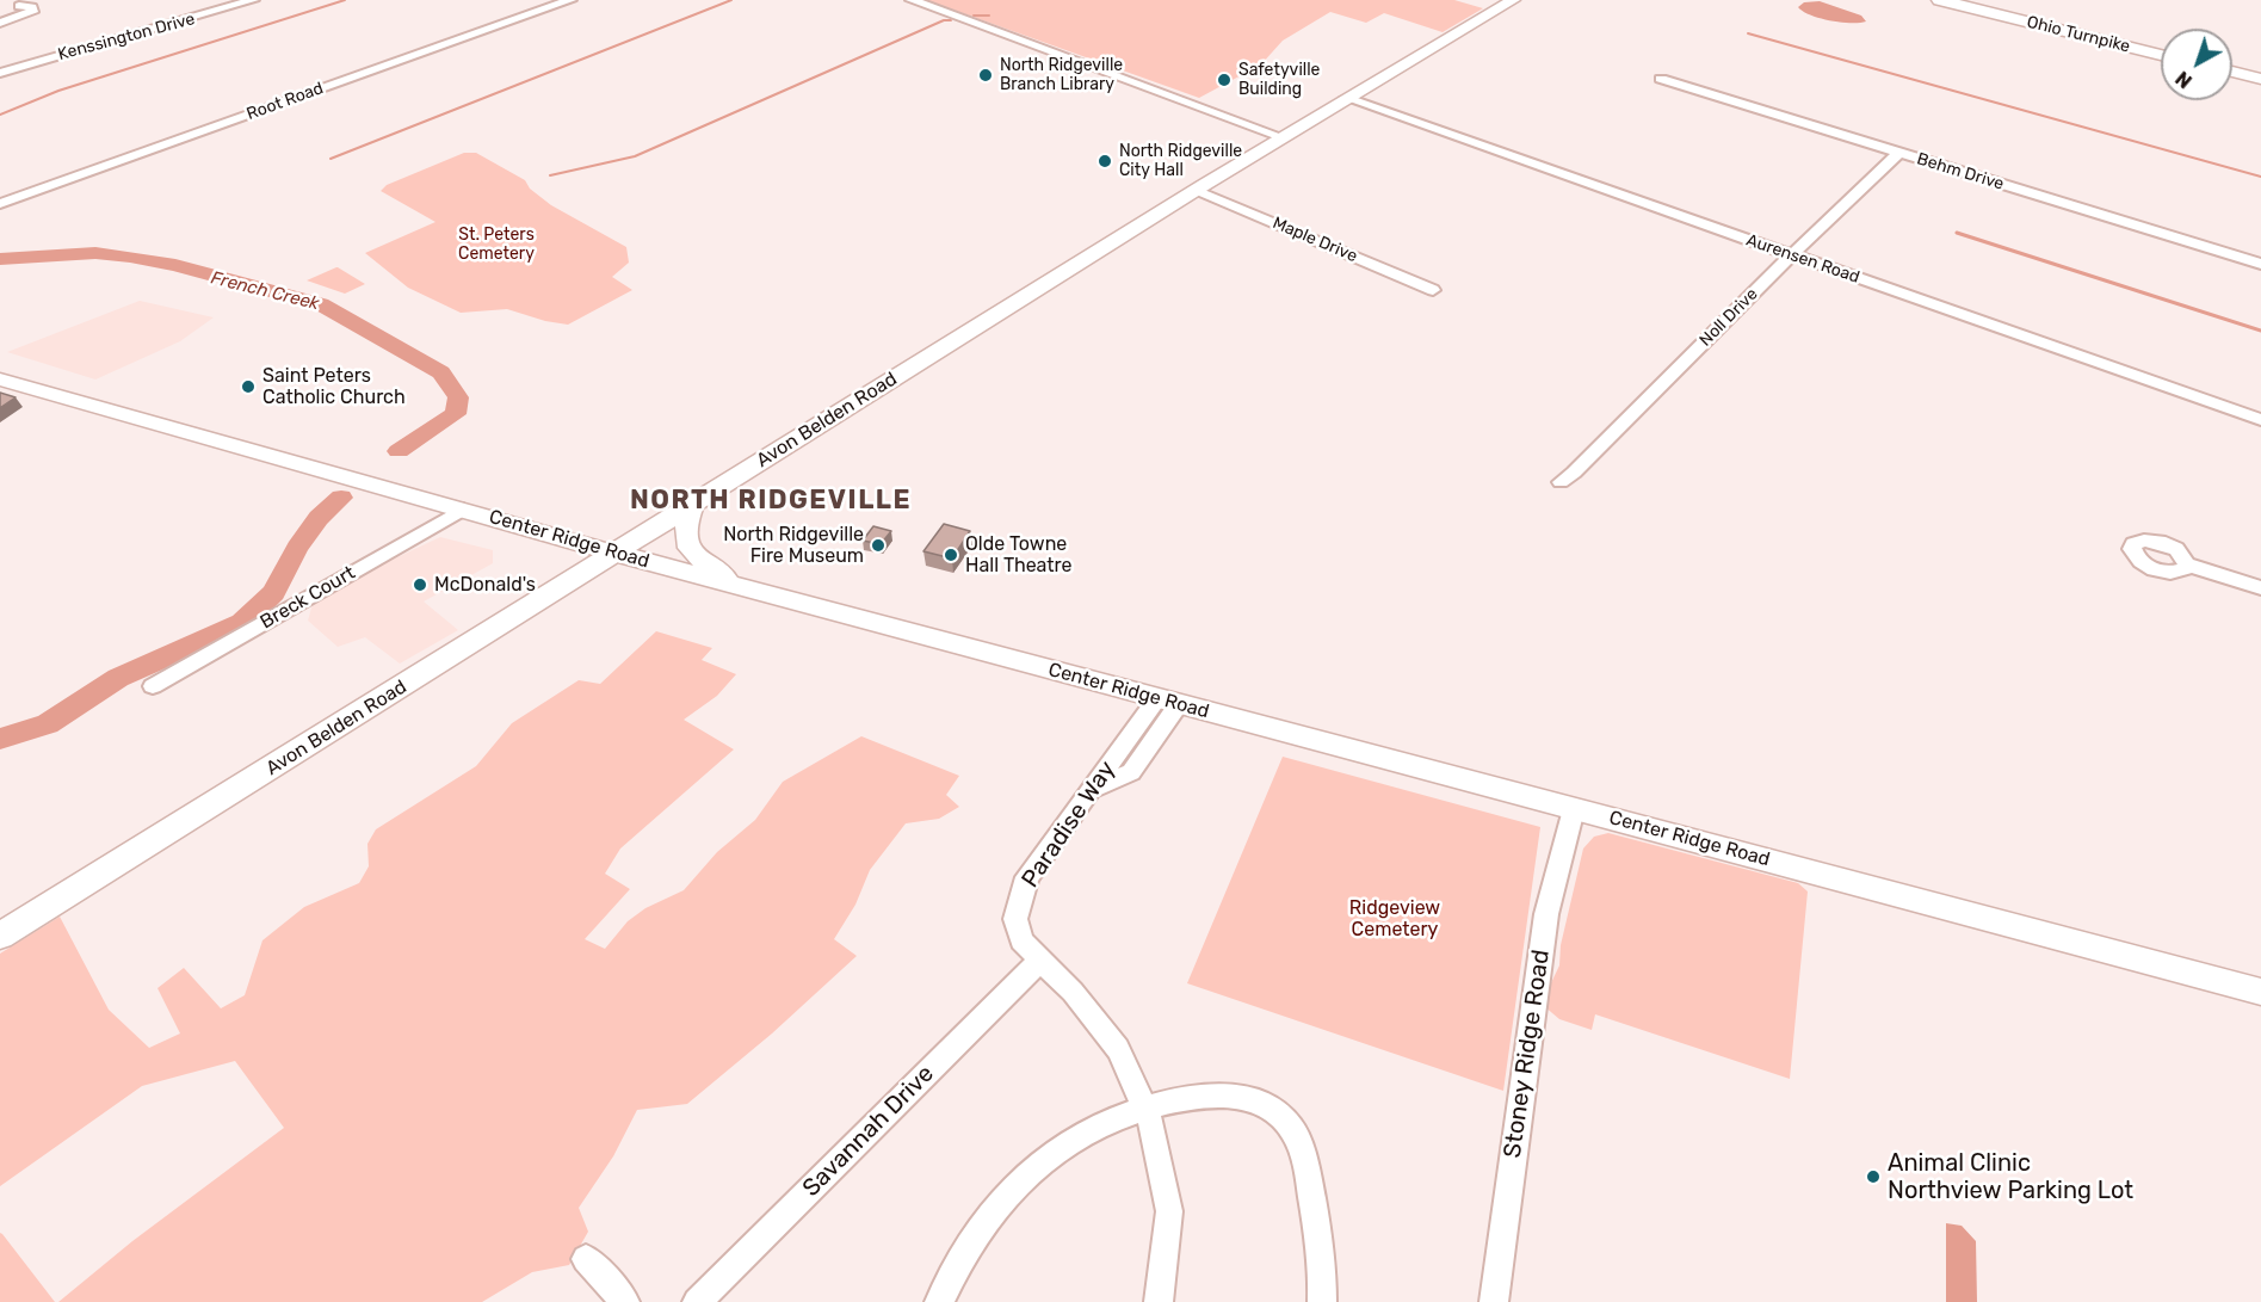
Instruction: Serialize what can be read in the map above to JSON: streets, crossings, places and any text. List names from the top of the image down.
{
  "streets": {
    "highway": ["Ohio Turnpike"],
    "main road": ["Avon Belden Road", "Center Ridge Road"],
    "street": [
      "Kenssington Drive",
      "Root Road",
      "Behm Drive",
      "Maple Drive",
      "Aurensen Road",
      "Noll Drive",
      "Breck Court",
      "Paradise Way",
      "Stoney Ridge Road",
      "Savannah Drive"
    ]
  },
  "crossings": [
    ["Behm Drive", "Noll Drive"],
    ["Maple Drive", "Avon Belden Road"],
    ["Aurensen Road", "Noll Drive"],
    ["Aurensen Road", "Avon Belden Road"],
    ["Avon Belden Road", "Center Ridge Road"],
    ["Center Ridge Road", "Breck Court"],
    ["Center Ridge Road", "Paradise Way"],
    ["Center Ridge Road", "Stoney Ridge Road"],
    ["Paradise Way", "Savannah Drive"]
  ],
  "districts": ["NORTH RIDGEVILLE"],
  "water": ["French Creek"],
  "parks": ["St. Peters Cemetery", "Ridgeview Cemetery"],
  "places": [
    "North Ridgeville Branch Library",
    "Safetyville Building",
    "North Ridgeville City Hall",
    "Saint Peters Catholic Church",
    "North Ridgeville Fire Museum",
    "Olde Towne Hall Theatre",
    "McDonald's",
    "Animal Clinic Northview Parking Lot"
  ],
  "north": "bottom left"
}
